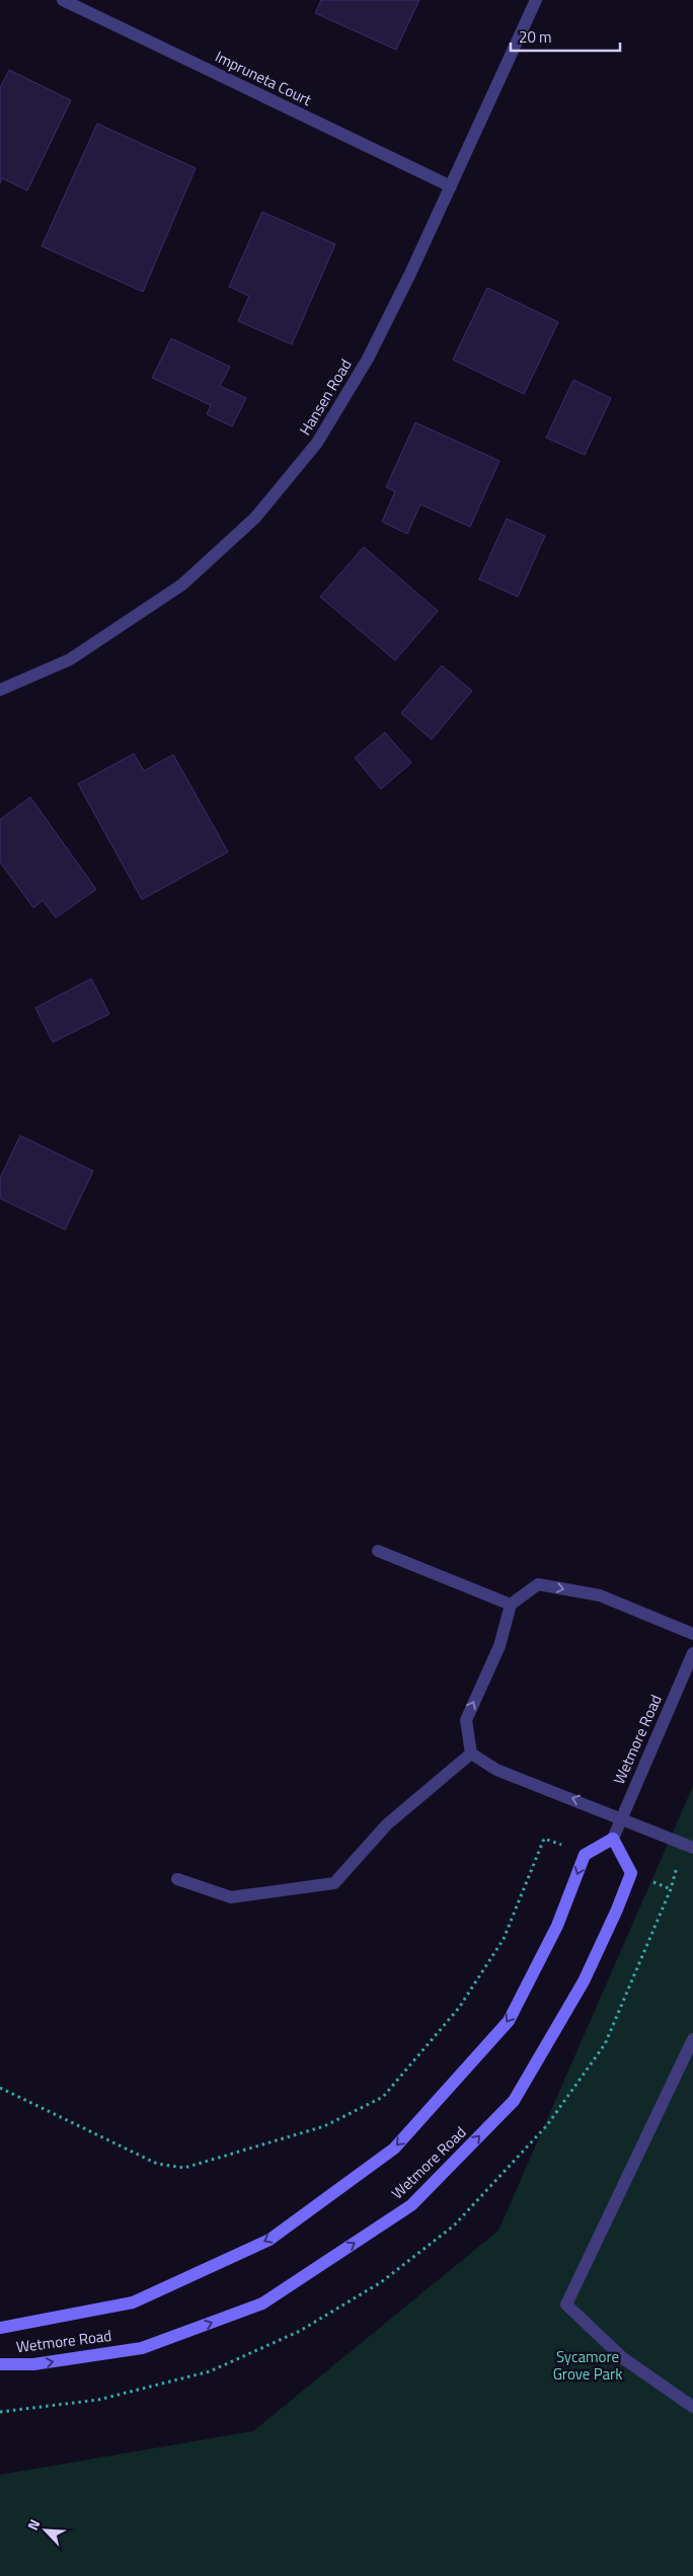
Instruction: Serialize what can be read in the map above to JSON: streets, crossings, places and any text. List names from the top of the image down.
{
  "streets": {
    "main road": ["Wetmore Road"],
    "street": ["Impruneta Court", "Hansen Road"]
  },
  "crossings": [
    ["Impruneta Court", "Hansen Road"]
  ],
  "parks": ["Sycamore Grove Park"],
  "scale_bar": "20 m",
  "north": "top left"
}
